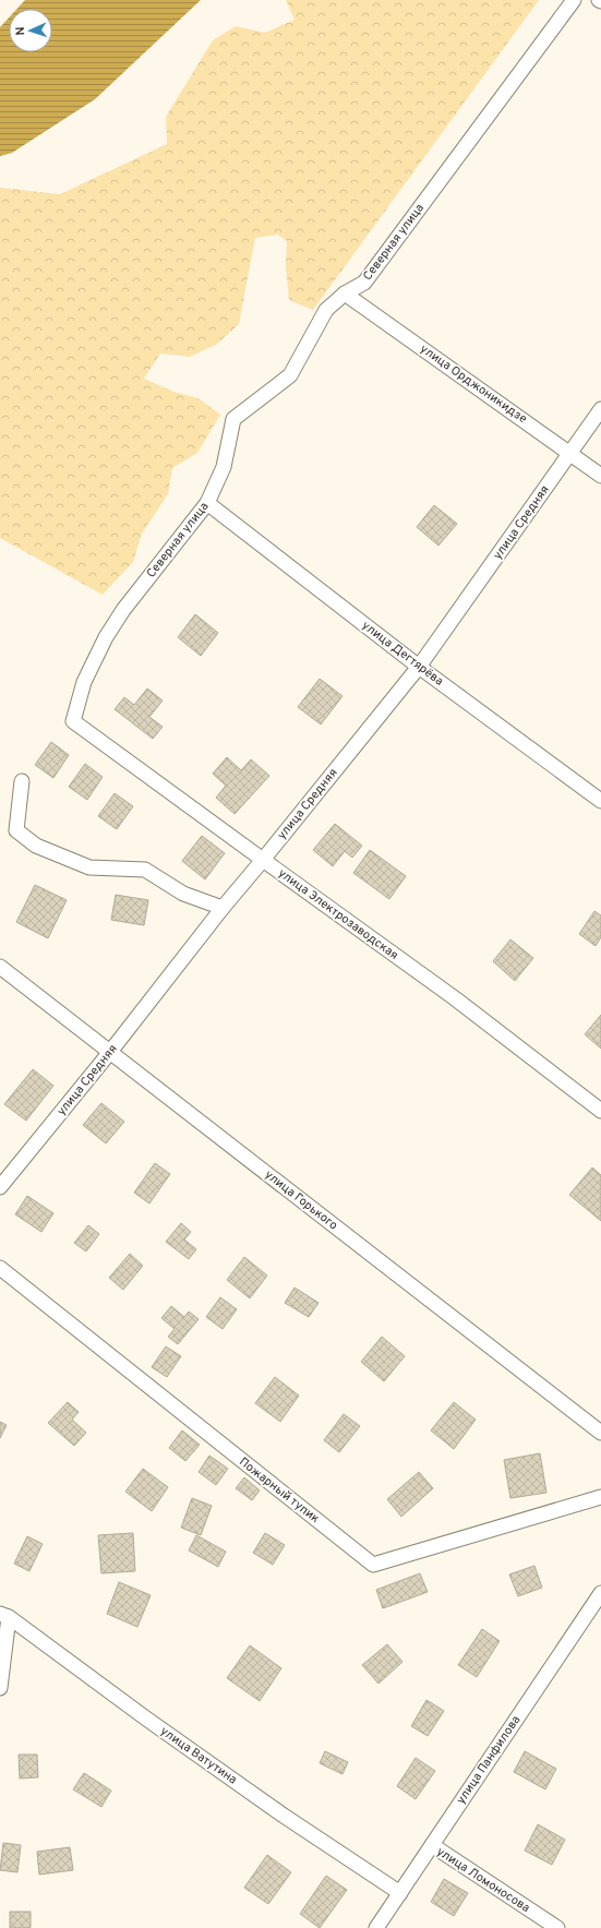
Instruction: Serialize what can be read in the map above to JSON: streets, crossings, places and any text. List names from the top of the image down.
{
  "streets": {
    "street": [
      "Северная улица",
      "улица Орджоникидзе",
      "улица Средняя",
      "улица Дегтярёва",
      "улица Электрозаводская",
      "улица Горького",
      "Пожарный тупик",
      "улица Ватутина",
      "улица Панфилова",
      "улица Ломоносова"
    ]
  },
  "crossings": [
    ["Северная улица", "улица Орджоникидзе"],
    ["Северная улица", "улица Дегтярёва"],
    ["Северная улица", "улица Электрозаводская"],
    ["улица Орджоникидзе", "улица Средняя"],
    ["улица Средняя", "улица Дегтярёва"],
    ["улица Средняя", "улица Электрозаводская"],
    ["улица Средняя", "улица Горького"],
    ["улица Ватутина", "улица Панфилова"],
    ["улица Панфилова", "улица Ломоносова"]
  ],
  "north": "left"
}
